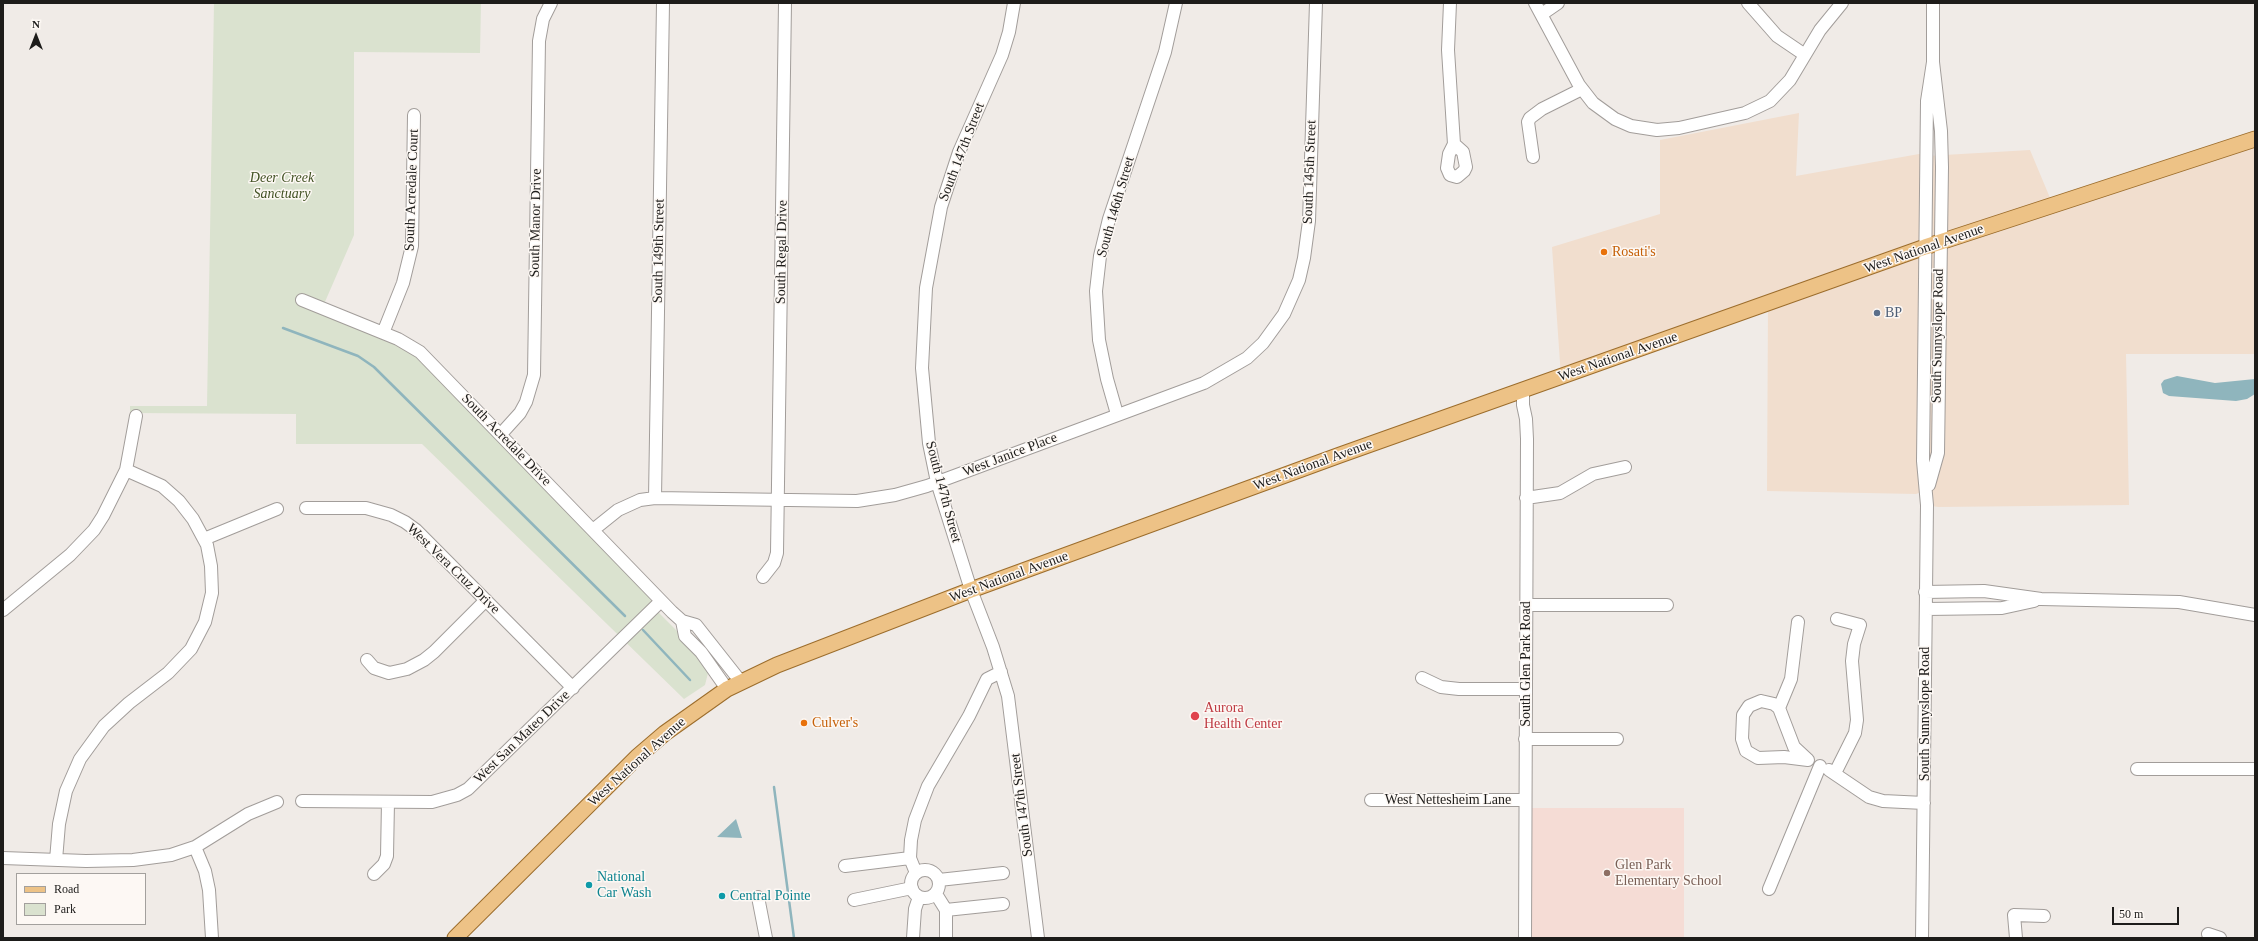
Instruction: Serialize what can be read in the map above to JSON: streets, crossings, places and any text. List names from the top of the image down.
{
  "streets": {
    "main road": ["West National Avenue"],
    "street": [
      "South 147th Street",
      "South 145th Street",
      "South Acredale Court",
      "South 146th Street",
      "South Manor Drive",
      "South 149th Street",
      "South Regal Drive",
      "South Sunnyslope Road",
      "South Acredale Drive",
      "West Janice Place",
      "West Vera Cruz Drive",
      "South Glen Park Road",
      "West San Mateo Drive",
      "West Nettesheim Lane"
    ]
  },
  "crossings": [
    ["South 147th Street", "West National Avenue"],
    ["South 147th Street", "West Janice Place"],
    ["South 145th Street", "West Janice Place"],
    ["South Acredale Court", "South Acredale Drive"],
    ["South 146th Street", "West Janice Place"],
    ["South Manor Drive", "South Acredale Drive"],
    ["West National Avenue", "South Sunnyslope Road"],
    ["West National Avenue", "South Acredale Drive"],
    ["West National Avenue", "South Glen Park Road"],
    ["South 149th Street", "West Janice Place"],
    ["South Regal Drive", "West Janice Place"],
    ["South Acredale Drive", "West Janice Place"],
    ["South Acredale Drive", "West San Mateo Drive"],
    ["West Vera Cruz Drive", "West San Mateo Drive"],
    ["South Glen Park Road", "West Nettesheim Lane"]
  ],
  "parks": ["Deer Creek Sanctuary"],
  "places": [
    "Rosati's",
    "BP",
    "Aurora Health Center",
    "Culver's",
    "Glen Park Elementary School",
    "National Car Wash",
    "Central Pointe"
  ],
  "legend": ["Road", "Park"],
  "scale_bar": "50 m",
  "north": "top"
}
